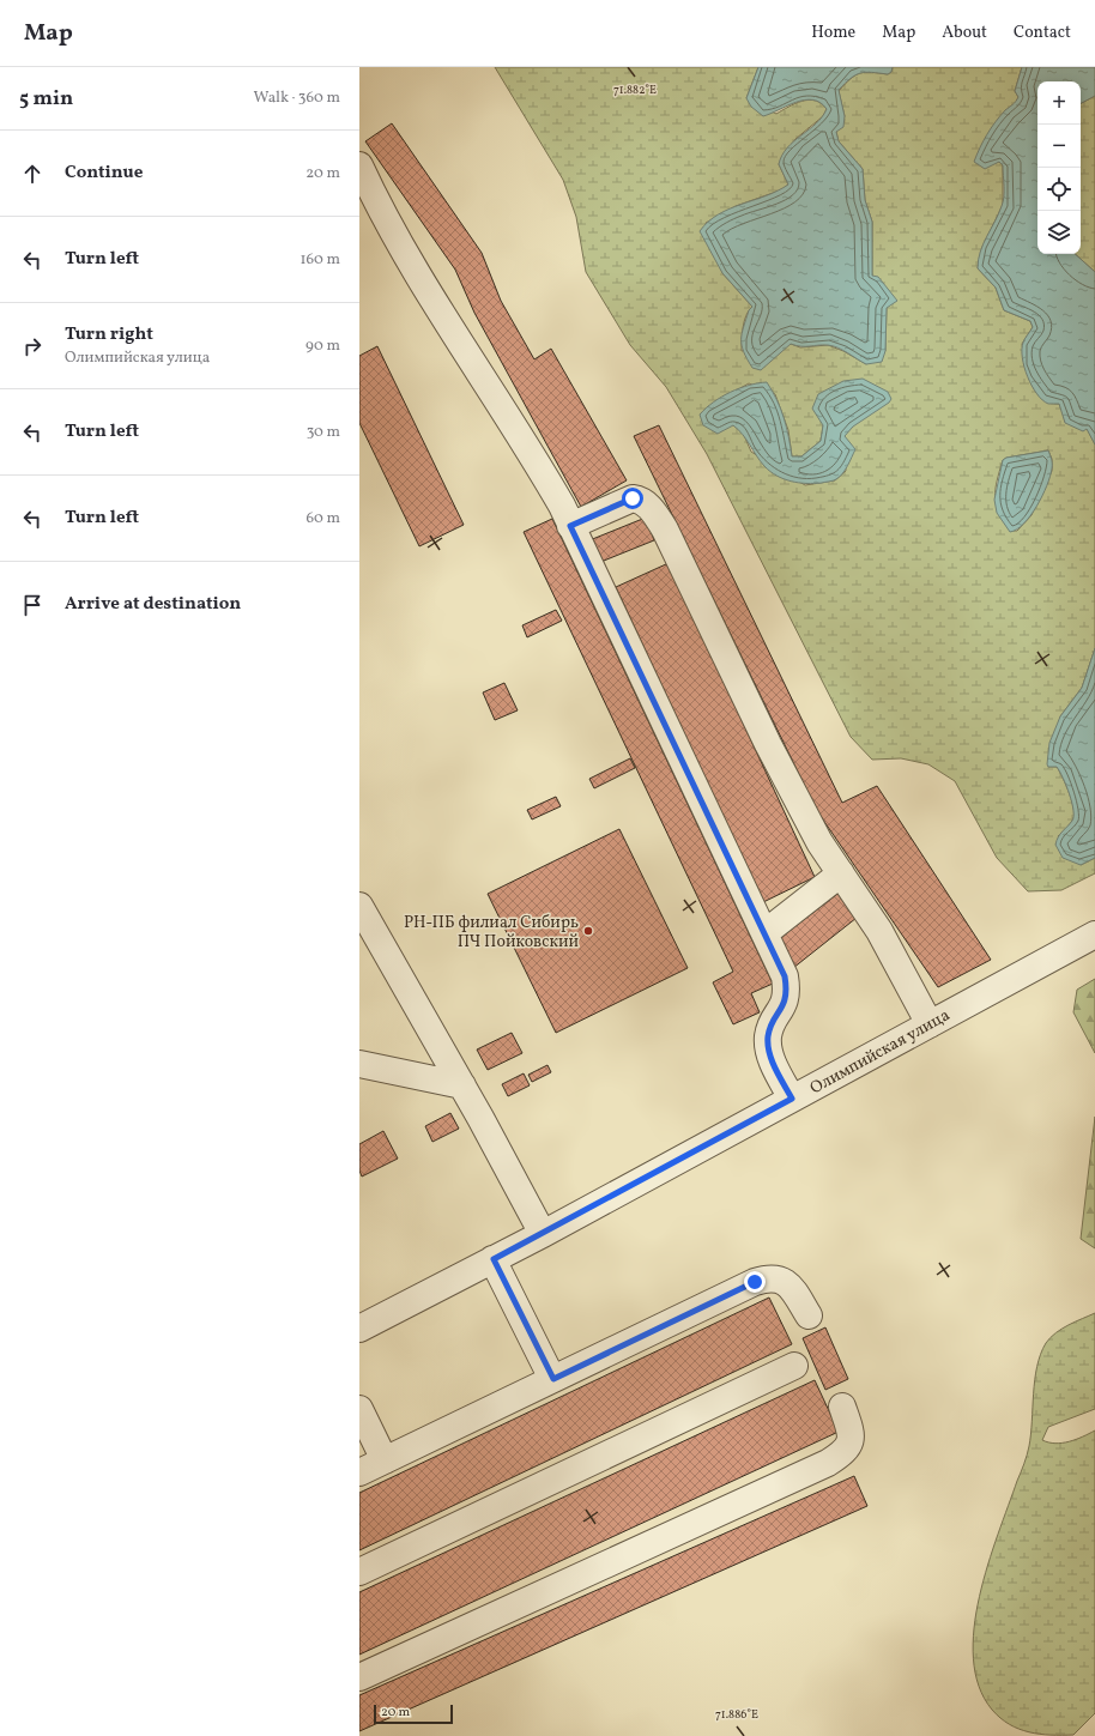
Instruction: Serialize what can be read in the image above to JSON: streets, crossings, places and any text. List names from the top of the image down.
{
  "streets": {
    "street": ["Олимпийская улица"]
  },
  "places": ["РН-ПБ филиал Сибирь ПЧ Пойковский"],
  "scale_bar": "20 m",
  "page": {
    "header": "Map",
    "nav": [
      "Home",
      "Map",
      "About",
      "Contact"
    ],
    "heading": ["5 min", "Walk · 360 m"],
    "map_buttons": ["+", "−"],
    "list": [
      ["Continue", "20 m"],
      ["Turn left", "160 m"],
      ["Turn right", "Олимпийская улица", "90 m"],
      ["Turn left", "30 m"],
      ["Turn left", "60 m"],
      "Arrive at destination"
    ],
    "scale": "20 m"
  },
  "coordinates": ["71.882°E", "71.886°E"]
}
